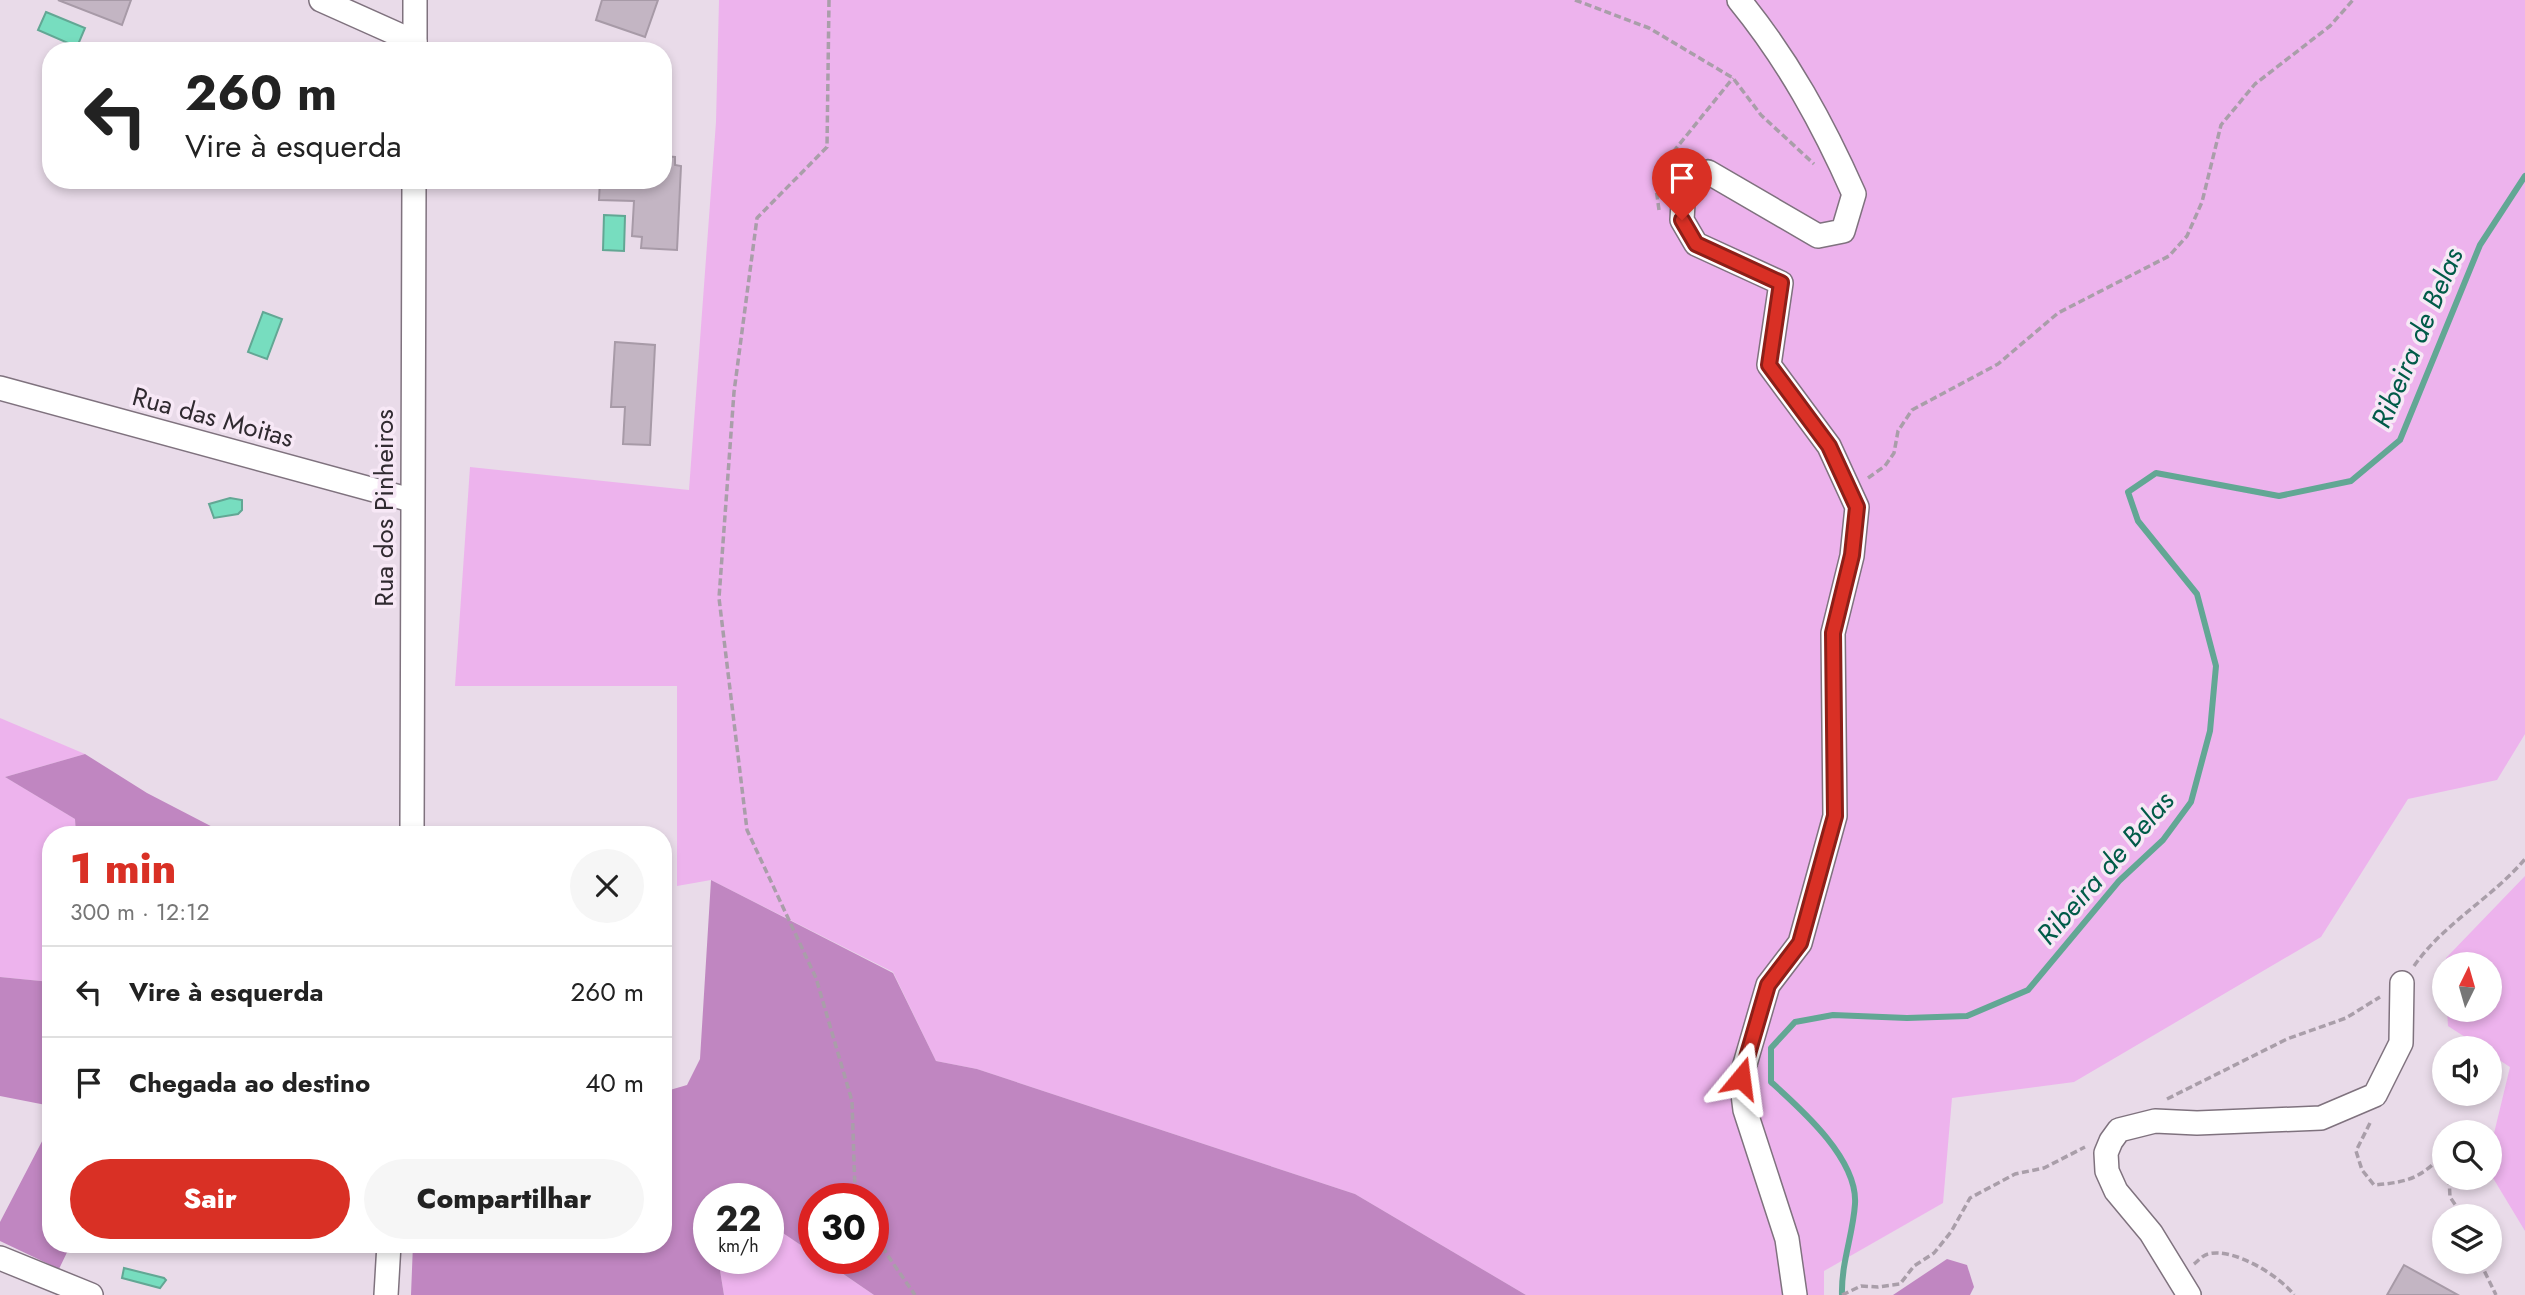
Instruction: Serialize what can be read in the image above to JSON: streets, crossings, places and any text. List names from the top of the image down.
{
  "streets": {
    "street": ["Rua das Moitas", "Rua dos Pinheiros"]
  },
  "crossings": [
    ["Rua das Moitas", "Rua dos Pinheiros"]
  ],
  "water": ["Ribeira de Belas"],
  "north": "top",
  "page": {
    "turn": ["260 m", "Vire à esquerda"],
    "heading": ["1 min", "300 m · 12:12"],
    "list": [
      {
        "name": "Vire à esquerda",
        "value": "260 m"
      },
      {
        "name": "Chegada ao destino",
        "value": "40 m"
      }
    ],
    "buttons": ["Sair", "Compartilhar"],
    "speed": "22 km/h",
    "limit": "30"
  }
}
